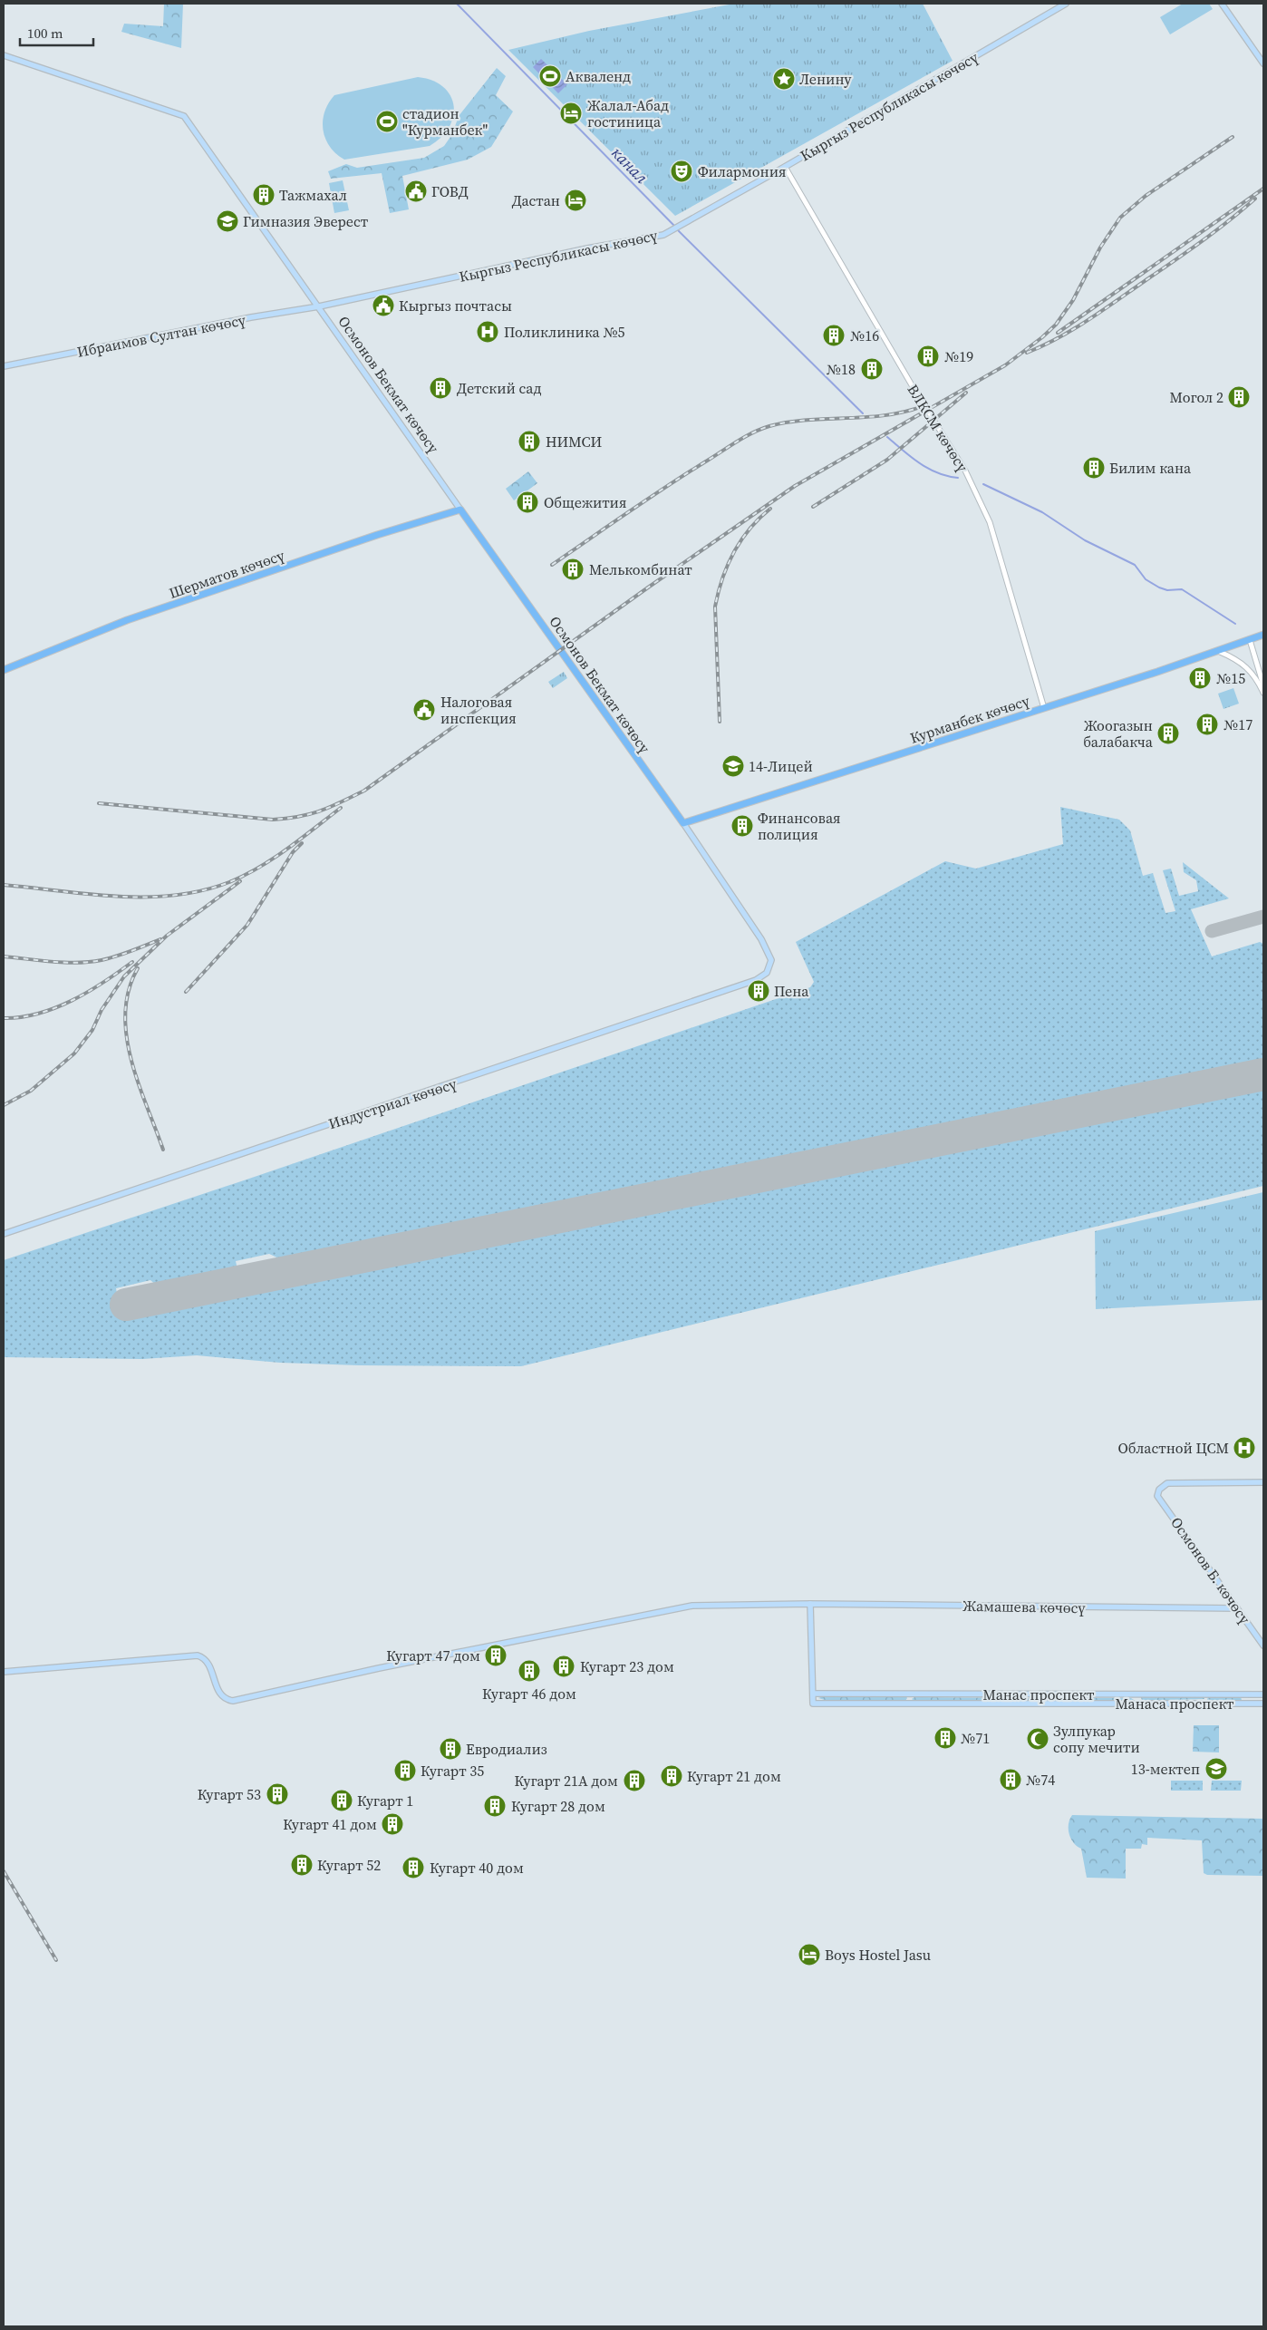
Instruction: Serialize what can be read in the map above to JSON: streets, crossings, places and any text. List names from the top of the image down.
{
  "streets": {
    "main road": [
      "Кыргыз Республикасы көчөсү",
      "Ибраимов Султан көчөсү",
      "Осмонов Бекмат көчөсү",
      "Шерматов көчөсү",
      "Курманбек көчөсү",
      "Индустриал көчөсү",
      "Осмонов Б. көчөсү",
      "Жамашева көчөсү",
      "Манас проспект",
      "Манаса проспект"
    ],
    "street": ["ВЛКСМ көчөсү"]
  },
  "crossings": [
    ["Кыргыз Республикасы көчөсү", "Ибраимов Султан көчөсү"],
    ["Кыргыз Республикасы көчөсү", "Осмонов Бекмат көчөсү"],
    ["Кыргыз Республикасы көчөсү", "ВЛКСМ көчөсү"],
    ["Ибраимов Султан көчөсү", "Осмонов Бекмат көчөсү"],
    ["Осмонов Бекмат көчөсү", "Шерматов көчөсү"],
    ["Осмонов Бекмат көчөсү", "Курманбек көчөсү"],
    ["Осмонов Бекмат көчөсү", "Индустриал көчөсү"],
    ["ВЛКСМ көчөсү", "Курманбек көчөсү"],
    ["Курманбек көчөсү", "Индустриал көчөсү"],
    ["Осмонов Б. көчөсү", "Жамашева көчөсү"],
    ["Манас проспект", "Манаса проспект"]
  ],
  "water": ["канал"],
  "places": {
    "sports": ["Акваленд", "стадион \"Курманбек\""],
    "place": ["Ленину"],
    "hotel": ["Жалал-Абад гостиница", "Дастан", "Boys Hostel Jasu"],
    "theatre": ["Филармония"],
    "public building": ["ГОВД", "Кыргыз почтасы", "Налоговая инспекция"],
    "building": [
      "Тажмахал",
      "№16",
      "№19",
      "№18",
      "Детский сад",
      "Могол 2",
      "НИМСИ",
      "Билим кана",
      "Общежития",
      "Мелькомбинат",
      "№15",
      "№17",
      "Жоогазын балабакча",
      "Финансовая полиция",
      "Пена",
      "Кугарт 47 дом",
      "Кугарт 23 дом",
      "Кугарт 46 дом",
      "№71",
      "Евродиализ",
      "Кугарт 35",
      "Кугарт 21 дом",
      "№74",
      "Кугарт 21А дом",
      "Кугарт 53",
      "Кугарт 1",
      "Кугарт 28 дом",
      "Кугарт 41 дом",
      "Кугарт 52",
      "Кугарт 40 дом"
    ],
    "school or university": ["Гимназия Эверест", "14-Лицей", "13-мектеп"],
    "hospital": ["Поликлиника №5", "Областной ЦСМ"],
    "mosque": ["Зулпукар сопу мечити"]
  },
  "scale_bar": "100 m"
}
